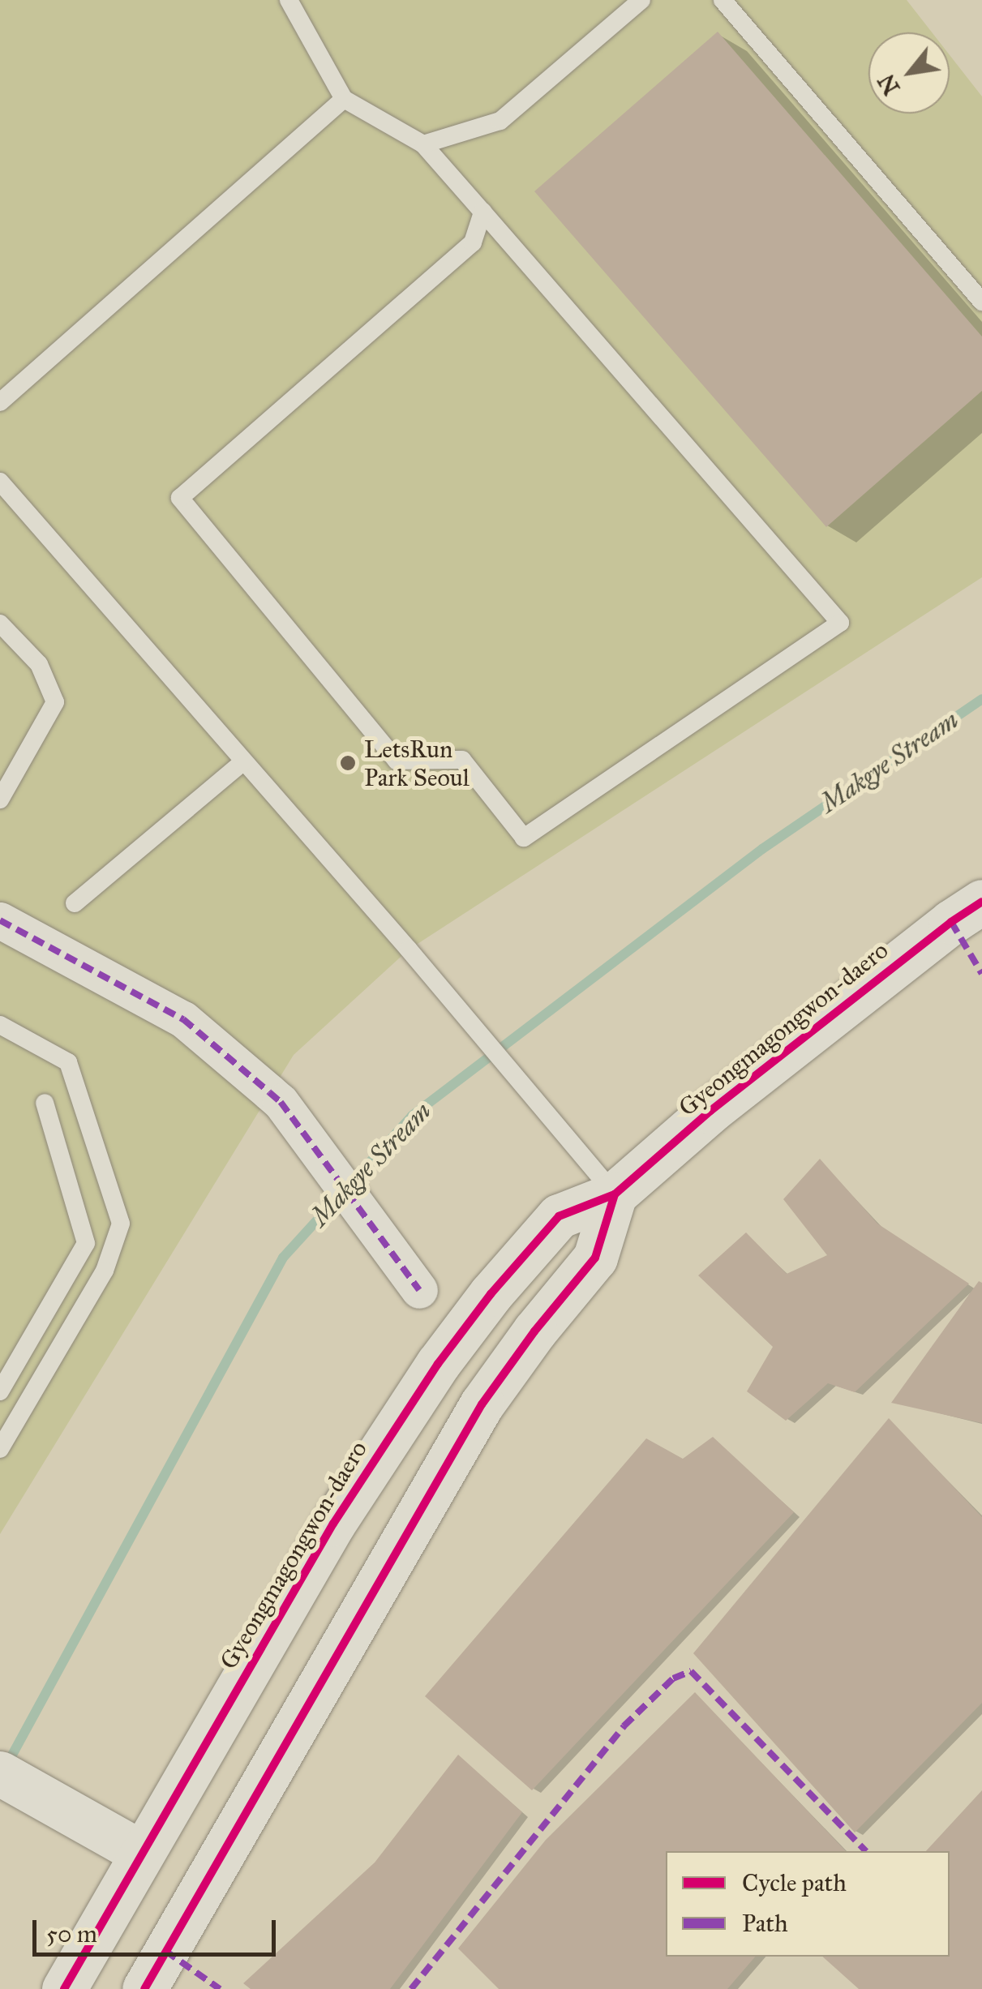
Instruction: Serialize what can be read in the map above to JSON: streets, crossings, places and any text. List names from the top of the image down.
{
  "streets": {
    "street": ["Gyeongmagongwon-daero"]
  },
  "water": ["Makgye Stream"],
  "places": ["LetsRun Park Seoul"],
  "legend": ["Cycle path", "Path"],
  "scale_bar": "50 m",
  "north": "bottom left"
}
